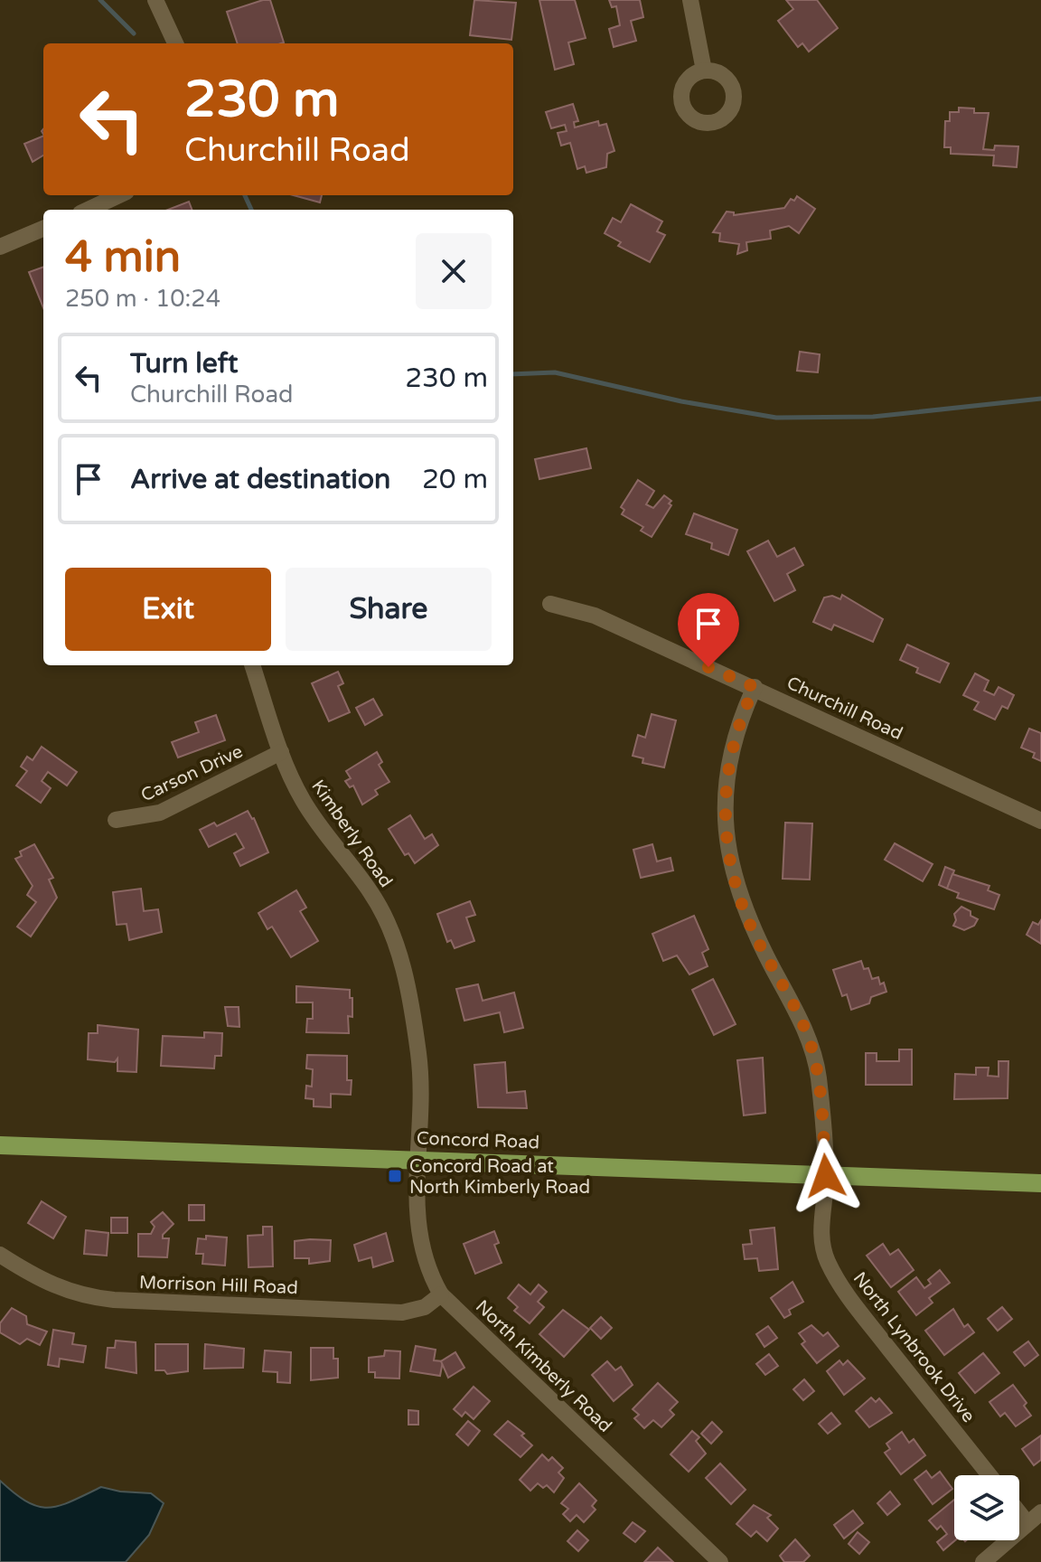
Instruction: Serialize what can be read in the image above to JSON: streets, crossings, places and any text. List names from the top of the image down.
{
  "streets": {
    "main road": ["Concord Road"],
    "street": [
      "Churchill Road",
      "Carson Drive",
      "Kimberly Road",
      "Morrison Hill Road",
      "North Lynbrook Drive",
      "North Kimberly Road"
    ]
  },
  "crossings": [
    ["Churchill Road", "North Lynbrook Drive"],
    ["Carson Drive", "Kimberly Road"],
    ["Kimberly Road", "Concord Road"],
    ["Kimberly Road", "North Kimberly Road"],
    ["Concord Road", "North Lynbrook Drive"],
    ["Concord Road", "North Kimberly Road"],
    ["Morrison Hill Road", "North Kimberly Road"]
  ],
  "places": {
    "transit": ["Concord Road at North Kimberly Road"]
  },
  "page": {
    "turn": ["230 m", "Churchill Road"],
    "heading": ["4 min", "250 m · 10:24"],
    "list": [
      {
        "name": "Turn left",
        "note": "Churchill Road",
        "value": "230 m"
      },
      {
        "name": "Arrive at destination",
        "value": "20 m"
      }
    ],
    "buttons": ["Exit", "Share"]
  }
}
